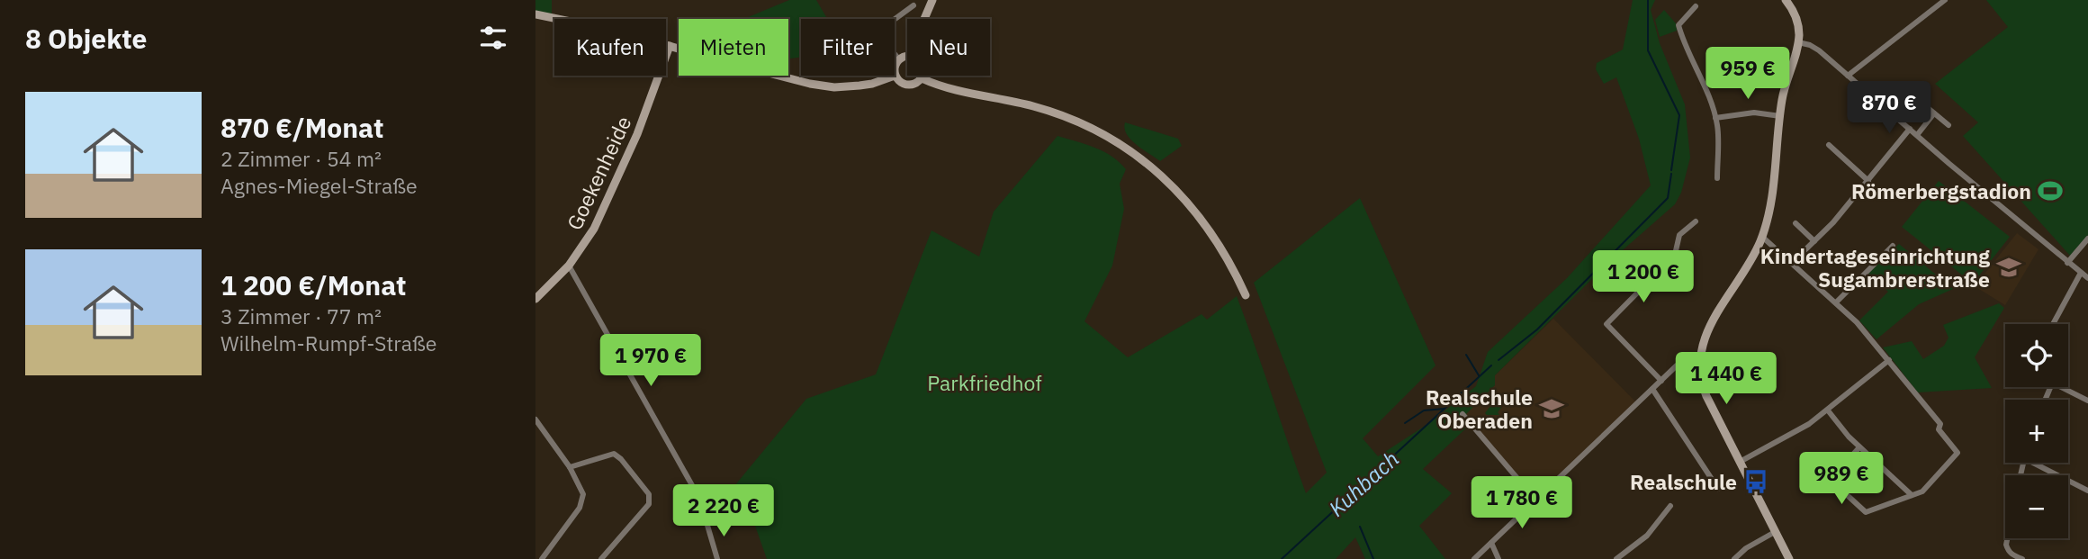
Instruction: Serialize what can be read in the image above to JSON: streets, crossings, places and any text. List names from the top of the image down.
{
  "streets": {
    "main road": ["Goekenheide"]
  },
  "water": ["Kuhbach"],
  "parks": ["Parkfriedhof"],
  "places": {
    "sports": ["Römerbergstadion"],
    "school or university": ["Kindertageseinrichtung Sugambrerstraße", "Realschule Oberaden"],
    "bus stop": ["Realschule"]
  },
  "page": {
    "heading": "8 Objekte",
    "chip": [
      "Kaufen",
      "Mieten",
      "Filter",
      "Neu"
    ],
    "price": [
      "959 €",
      "870 €",
      "1 200 €",
      "1 970 €",
      "1 440 €",
      "989 €",
      "1 780 €",
      "2 220 €"
    ],
    "list": [
      {
        "name": "870 €/Monat",
        "note": "2 Zimmer · 54 m² · Agnes-Miegel-Straße"
      },
      {
        "name": "1 200 €/Monat",
        "note": "3 Zimmer · 77 m² · Wilhelm-Rumpf-Straße"
      }
    ],
    "map_buttons": ["+", "−"]
  }
}
